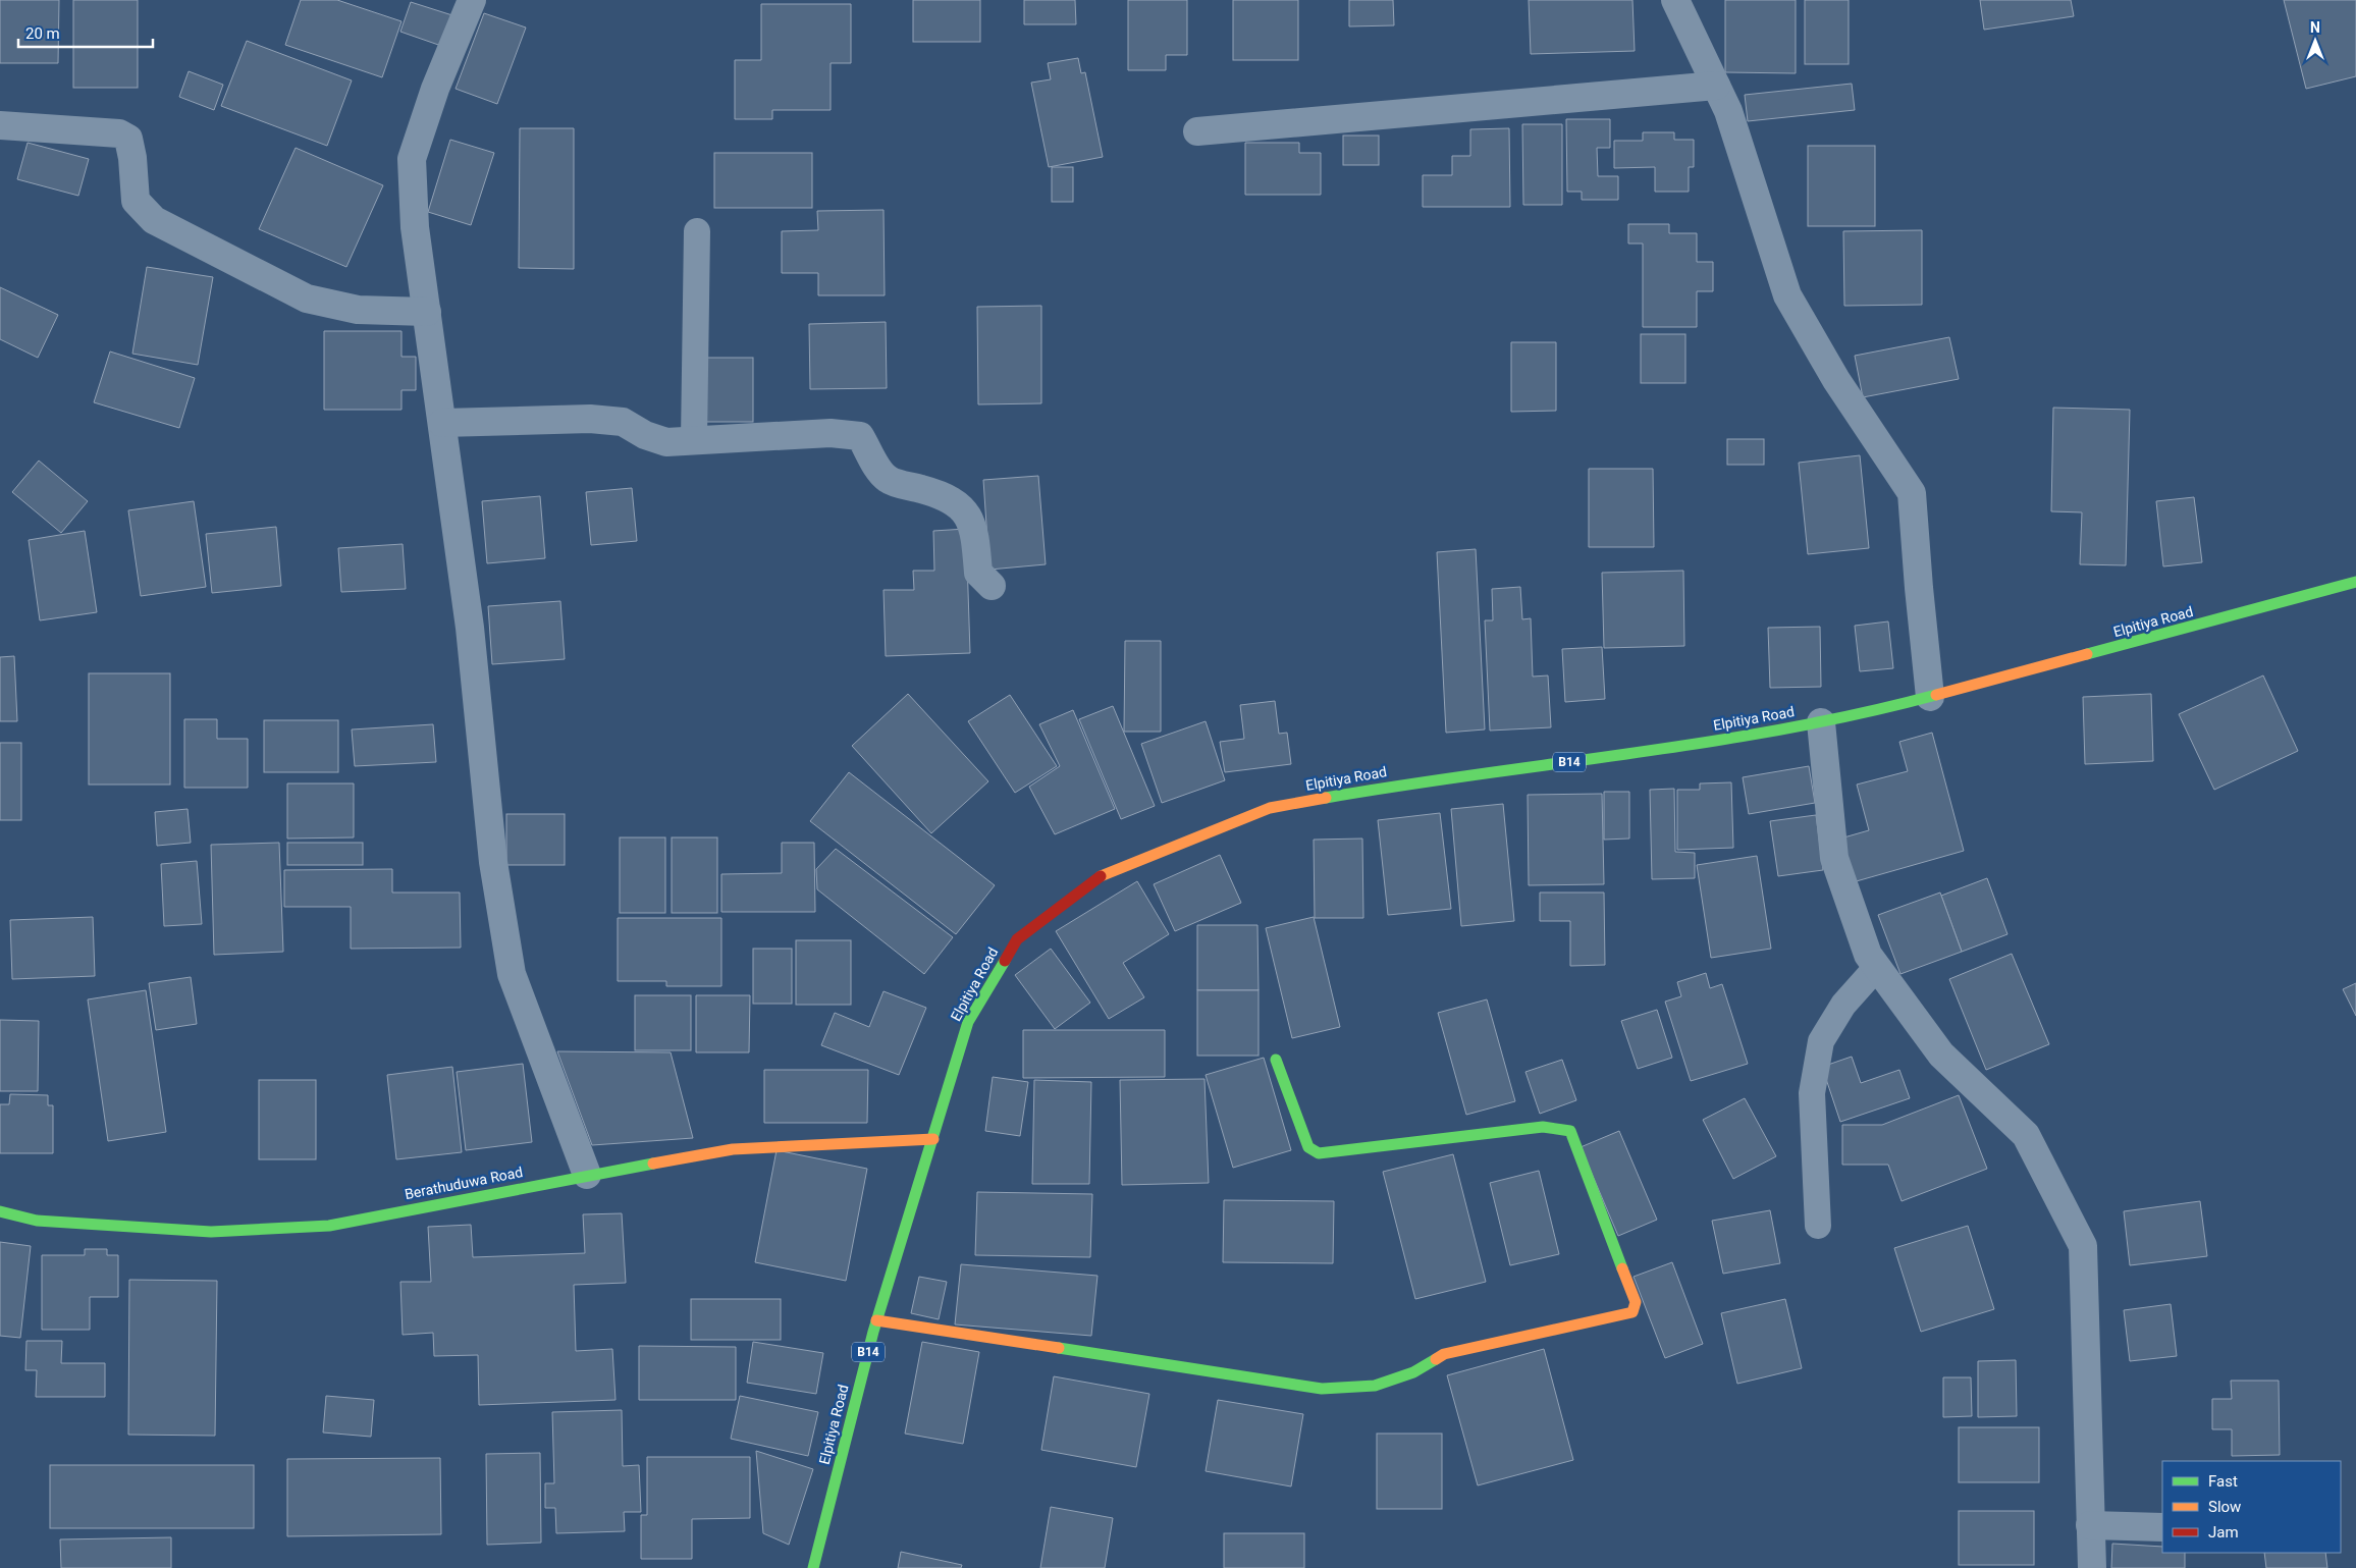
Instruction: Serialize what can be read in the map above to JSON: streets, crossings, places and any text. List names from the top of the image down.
{
  "streets": {
    "street": ["Elpitiya Road", "B14", "Berathuduwa Road"]
  },
  "crossings": [
    ["Elpitiya Road", "Berathuduwa Road"]
  ],
  "legend": ["Fast", "Slow", "Jam"],
  "scale_bar": "20 m",
  "north": "top"
}
